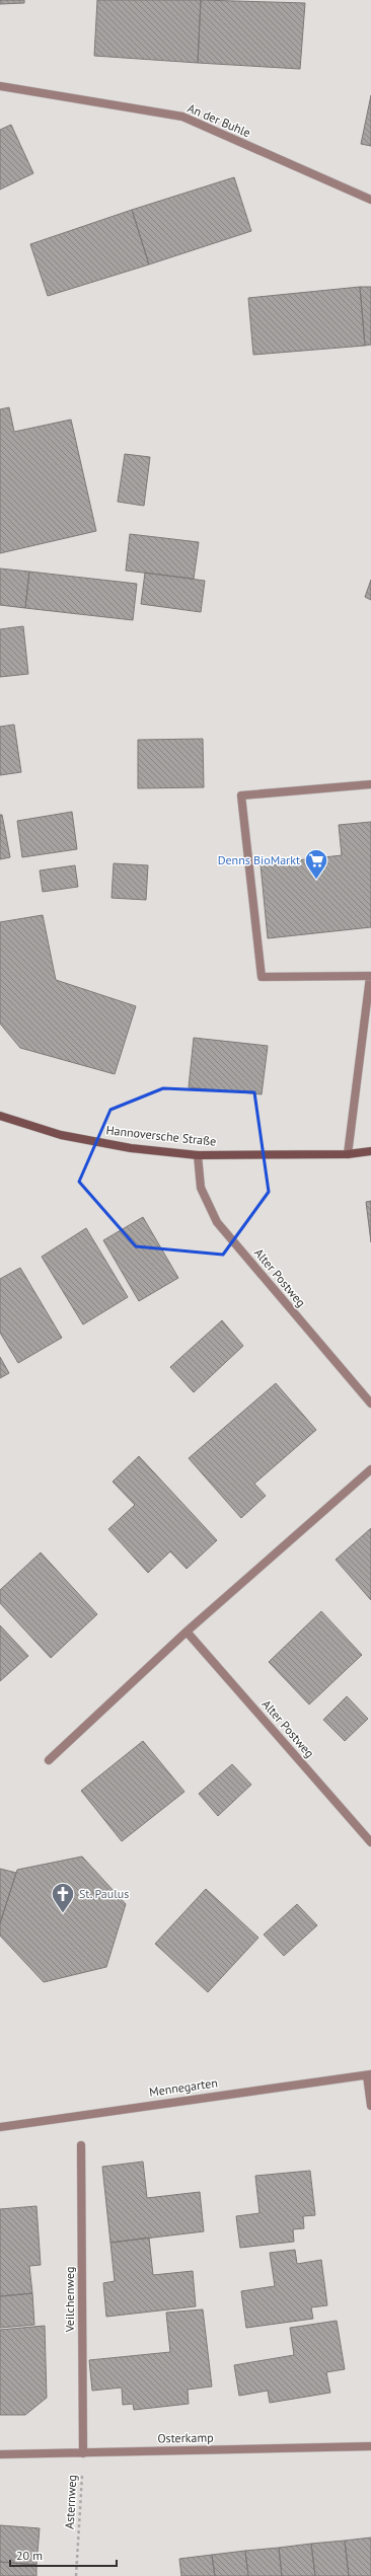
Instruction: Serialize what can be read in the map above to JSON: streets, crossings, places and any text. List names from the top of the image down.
{
  "streets": {
    "main road": ["Hannoversche Straße"],
    "street": [
      "An der Buhle",
      "Alter Postweg",
      "Mennegarten",
      "Veilchenweg",
      "Osterkamp"
    ],
    "path": ["Asternweg"]
  },
  "crossings": [
    ["Hannoversche Straße", "Alter Postweg"],
    ["Veilchenweg", "Osterkamp"],
    ["Veilchenweg", "Asternweg"],
    ["Osterkamp", "Asternweg"]
  ],
  "places": {
    "supermarket": ["Denns BioMarkt"],
    "church": ["St. Paulus"]
  },
  "scale_bar": "20 m"
}
